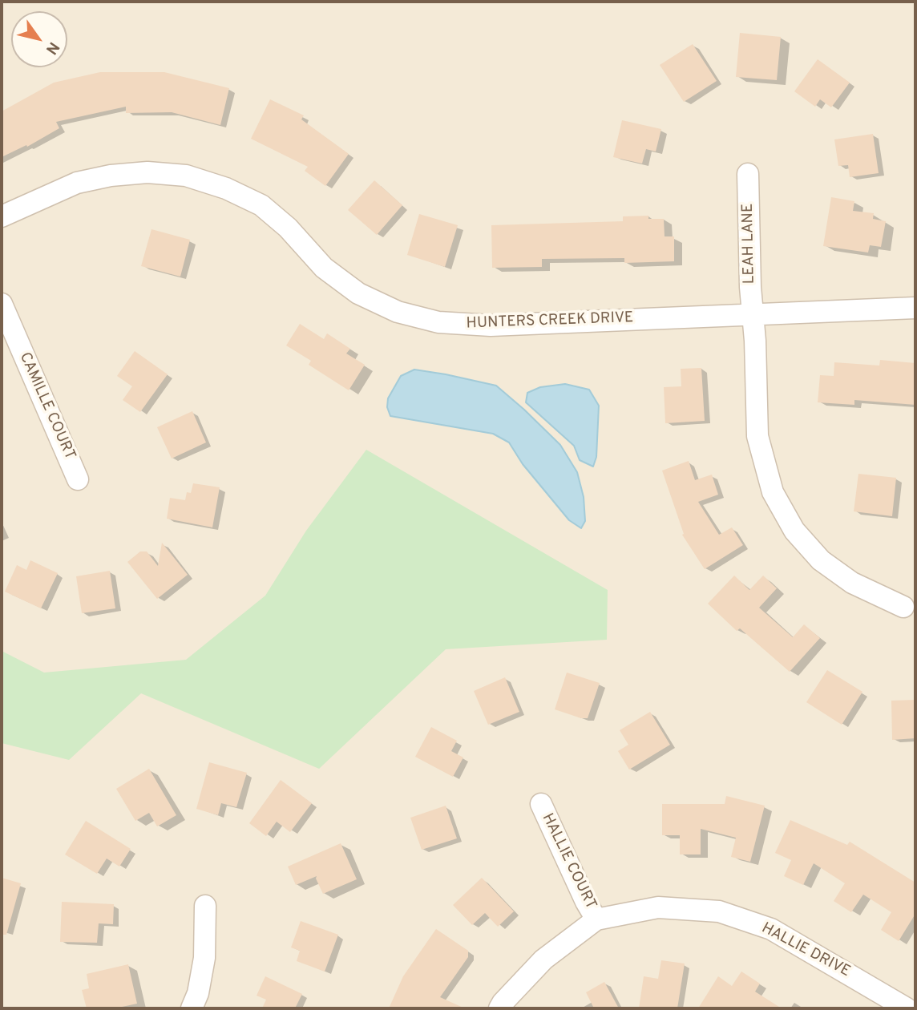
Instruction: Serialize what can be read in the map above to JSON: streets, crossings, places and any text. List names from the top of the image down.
{
  "streets": {
    "street": [
      "LEAH LANE",
      "HUNTERS CREEK DRIVE",
      "CAMILLE COURT",
      "HALLIE COURT",
      "HALLIE DRIVE"
    ]
  },
  "crossings": [
    ["LEAH LANE", "HUNTERS CREEK DRIVE"],
    ["HALLIE COURT", "HALLIE DRIVE"]
  ],
  "north": "bottom right"
}
